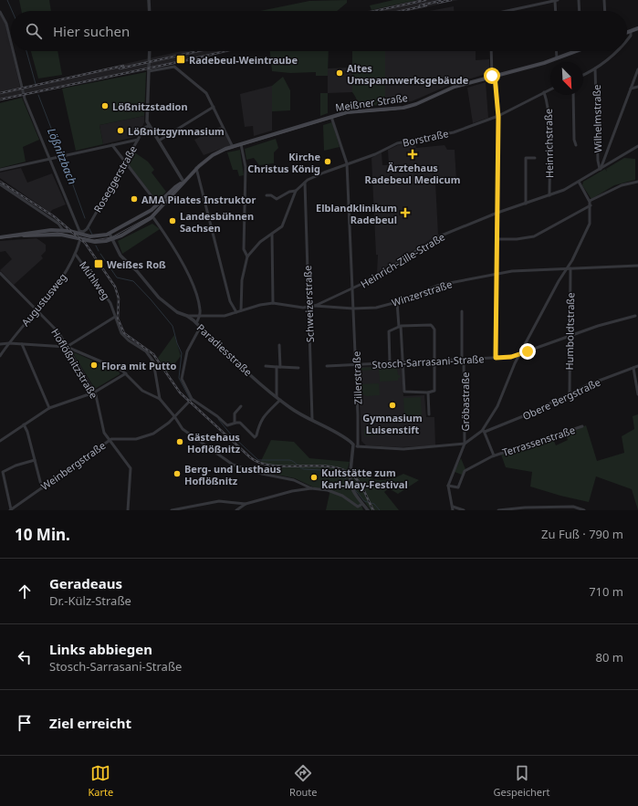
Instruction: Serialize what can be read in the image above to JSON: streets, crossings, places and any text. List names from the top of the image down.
{
  "streets": {
    "main road": ["Meißner Straße"],
    "street": [
      "Wilhelmstraße",
      "Borstraße",
      "Heinrichstraße",
      "Roseggerstraße",
      "Heinrich-Zille-Straße",
      "Mühlweg",
      "Winzerstraße",
      "Augustusweg",
      "Schweizerstraße",
      "Humboldtstraße",
      "Paradiesstraße",
      "Stosch-Sarrasani-Straße",
      "Hoflößnitzstraße",
      "Zillerstraße",
      "Obere Bergstraße",
      "Gröbastraße",
      "Terrassenstraße",
      "Weinbergstraße"
    ]
  },
  "crossings": [
    ["Meißner Straße", "Augustusweg"],
    ["Meißner Straße", "Paradiesstraße"],
    ["Wilhelmstraße", "Heinrich-Zille-Straße"],
    ["Borstraße", "Heinrichstraße"],
    ["Borstraße", "Schweizerstraße"],
    ["Heinrichstraße", "Heinrich-Zille-Straße"],
    ["Heinrich-Zille-Straße", "Winzerstraße"],
    ["Heinrich-Zille-Straße", "Schweizerstraße"],
    ["Heinrich-Zille-Straße", "Zillerstraße"],
    ["Mühlweg", "Augustusweg"],
    ["Winzerstraße", "Humboldtstraße"],
    ["Winzerstraße", "Zillerstraße"],
    ["Augustusweg", "Hoflößnitzstraße"],
    ["Schweizerstraße", "Paradiesstraße"],
    ["Humboldtstraße", "Stosch-Sarrasani-Straße"],
    ["Humboldtstraße", "Obere Bergstraße"],
    ["Paradiesstraße", "Zillerstraße"],
    ["Paradiesstraße", "Gröbastraße"],
    ["Stosch-Sarrasani-Straße", "Zillerstraße"],
    ["Stosch-Sarrasani-Straße", "Gröbastraße"],
    ["Hoflößnitzstraße", "Weinbergstraße"],
    ["Obere Bergstraße", "Terrassenstraße"]
  ],
  "water": ["Lößnitzbach"],
  "places": {
    "transit": ["Radebeul-Weintraube", "Weißes Roß"],
    "other": [
      "Altes Umspannwerksgebäude",
      "Lößnitzstadion",
      "Lößnitzgymnasium",
      "Kirche Christus König",
      "AMA Pilates Instruktor",
      "Landesbühnen Sachsen",
      "Flora mit Putto",
      "Gymnasium Luisenstift",
      "Gästehaus Hoflößnitz",
      "Berg- und Lusthaus Hoflößnitz",
      "Kultstätte zum Karl-May-Festival"
    ],
    "health": ["Ärztehaus Radebeul Medicum", "Elblandklinikum Radebeul"]
  },
  "north": "bottom right",
  "page": {
    "search": "Hier suchen",
    "heading": ["10 Min.", "Zu Fuß · 790 m"],
    "list": [
      ["Geradeaus", "Dr.-Külz-Straße", "710 m"],
      ["Links abbiegen", "Stosch-Sarrasani-Straße", "80 m"],
      "Ziel erreicht"
    ],
    "nav": ["Karte", "Route", "Gespeichert"]
  }
}
